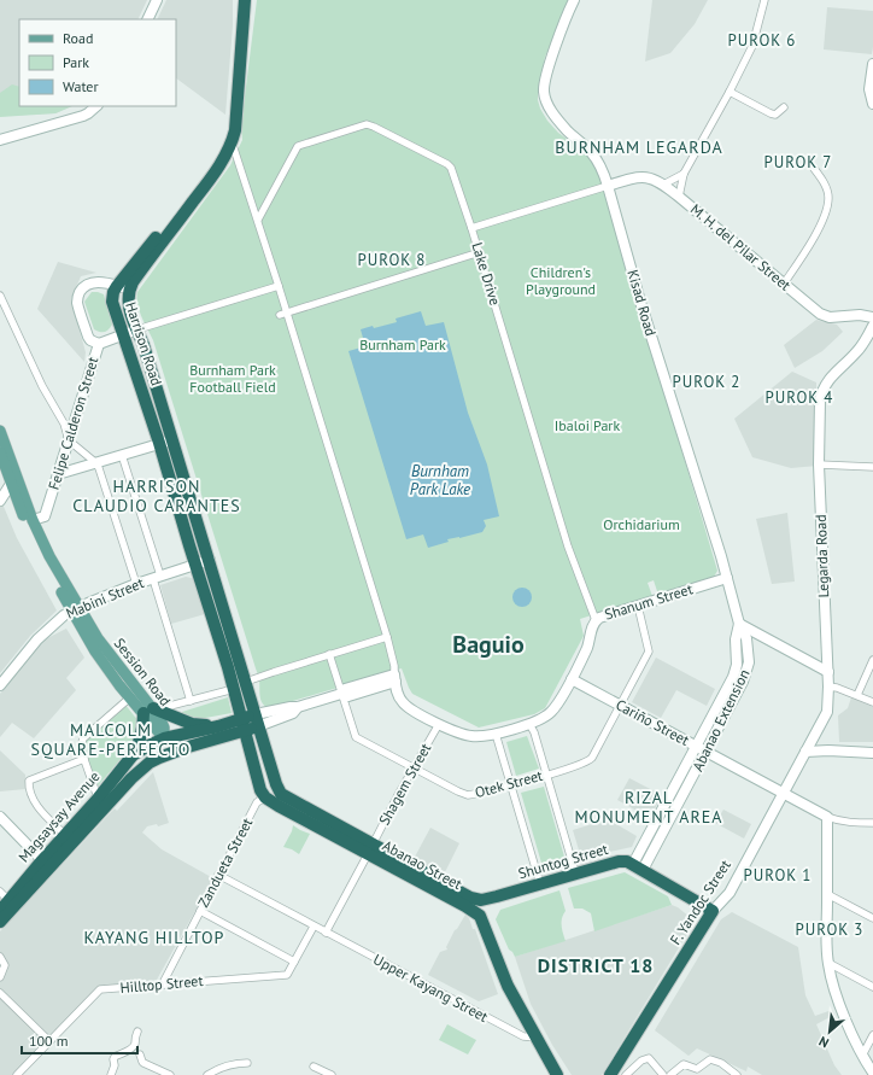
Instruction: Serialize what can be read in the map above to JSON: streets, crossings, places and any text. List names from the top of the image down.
{
  "streets": {
    "highway": [
      "Harrison Road",
      "Magsaysay Avenue",
      "Shuntog Street",
      "Abanao Street",
      "F. Yandoc Street"
    ],
    "main road": ["Session Road"],
    "street": [
      "M. H. del Pilar Street",
      "Lake Drive",
      "Kisad Road",
      "Felipe Calderon Street",
      "Legarda Road",
      "Mabini Street",
      "Shanum Street",
      "Abanao Extension",
      "Cariño Street",
      "Shagem Street",
      "Otek Street",
      "Zandueta Street",
      "Hilltop Street",
      "Upper Kayang Street"
    ]
  },
  "crossings": [
    ["M. H. del Pilar Street", "Kisad Road"],
    ["Lake Drive", "Shanum Street"],
    ["Kisad Road", "Shanum Street"],
    ["Kisad Road", "Abanao Extension"],
    ["Harrison Road", "Felipe Calderon Street"],
    ["Harrison Road", "Mabini Street"],
    ["Harrison Road", "Magsaysay Avenue"],
    ["Harrison Road", "Abanao Street"],
    ["Felipe Calderon Street", "Session Road"],
    ["Legarda Road", "Cariño Street"],
    ["Legarda Road", "F. Yandoc Street"],
    ["Mabini Street", "Session Road"],
    ["Shanum Street", "Cariño Street"],
    ["Shanum Street", "Shagem Street"],
    ["Shanum Street", "Otek Street"],
    ["Session Road", "Magsaysay Avenue"],
    ["Abanao Extension", "Cariño Street"],
    ["Abanao Extension", "Shuntog Street"],
    ["Cariño Street", "Otek Street"],
    ["Cariño Street", "F. Yandoc Street"],
    ["Shagem Street", "Otek Street"],
    ["Shagem Street", "Abanao Street"],
    ["Shagem Street", "Upper Kayang Street"],
    ["Magsaysay Avenue", "Abanao Street"],
    ["Shuntog Street", "Abanao Street"],
    ["Shuntog Street", "F. Yandoc Street"],
    ["Zandueta Street", "Abanao Street"],
    ["Zandueta Street", "Hilltop Street"],
    ["Zandueta Street", "Upper Kayang Street"],
    ["Hilltop Street", "Upper Kayang Street"]
  ],
  "districts": [
    "PUROK 6",
    "BURNHAM LEGARDA",
    "PUROK 7",
    "PUROK 8",
    "PUROK 2",
    "PUROK 4",
    "HARRISON CLAUDIO CARANTES",
    "Baguio",
    "MALCOLM SQUARE-PERFECTO",
    "RIZAL MONUMENT AREA",
    "PUROK 1",
    "PUROK 3",
    "KAYANG HILLTOP",
    "DISTRICT 18"
  ],
  "water": ["Burnham Park Lake"],
  "parks": [
    "Children's Playground",
    "Burnham Park",
    "Burnham Park Football Field",
    "Ibaloi Park",
    "Orchidarium"
  ],
  "legend": ["Road", "Park", "Water"],
  "scale_bar": "100 m",
  "north": "bottom left"
}
